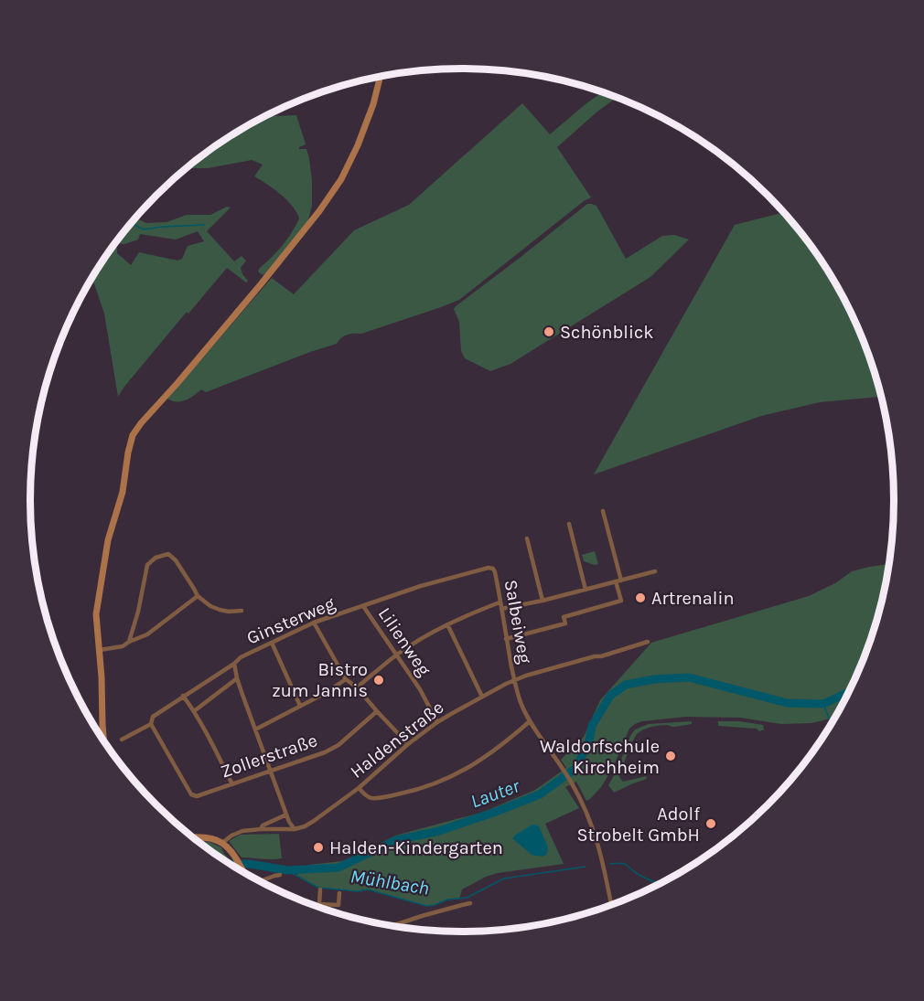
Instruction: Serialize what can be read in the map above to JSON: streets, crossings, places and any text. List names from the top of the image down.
{
  "streets": {
    "street": [
      "Ginsterweg",
      "Salbeiweg",
      "Lilienweg",
      "Haldenstraße",
      "Zollerstraße"
    ]
  },
  "crossings": [
    ["Ginsterweg", "Salbeiweg"],
    ["Ginsterweg", "Lilienweg"],
    ["Ginsterweg", "Zollerstraße"],
    ["Salbeiweg", "Haldenstraße"],
    ["Lilienweg", "Haldenstraße"]
  ],
  "water": ["Lauter", "Mühlbach"],
  "places": [
    "Schönblick",
    "Artrenalin",
    "Bistro zum Jannis",
    "Waldorfschule Kirchheim",
    "Adolf Strobelt GmbH",
    "Halden-Kindergarten"
  ]
}
